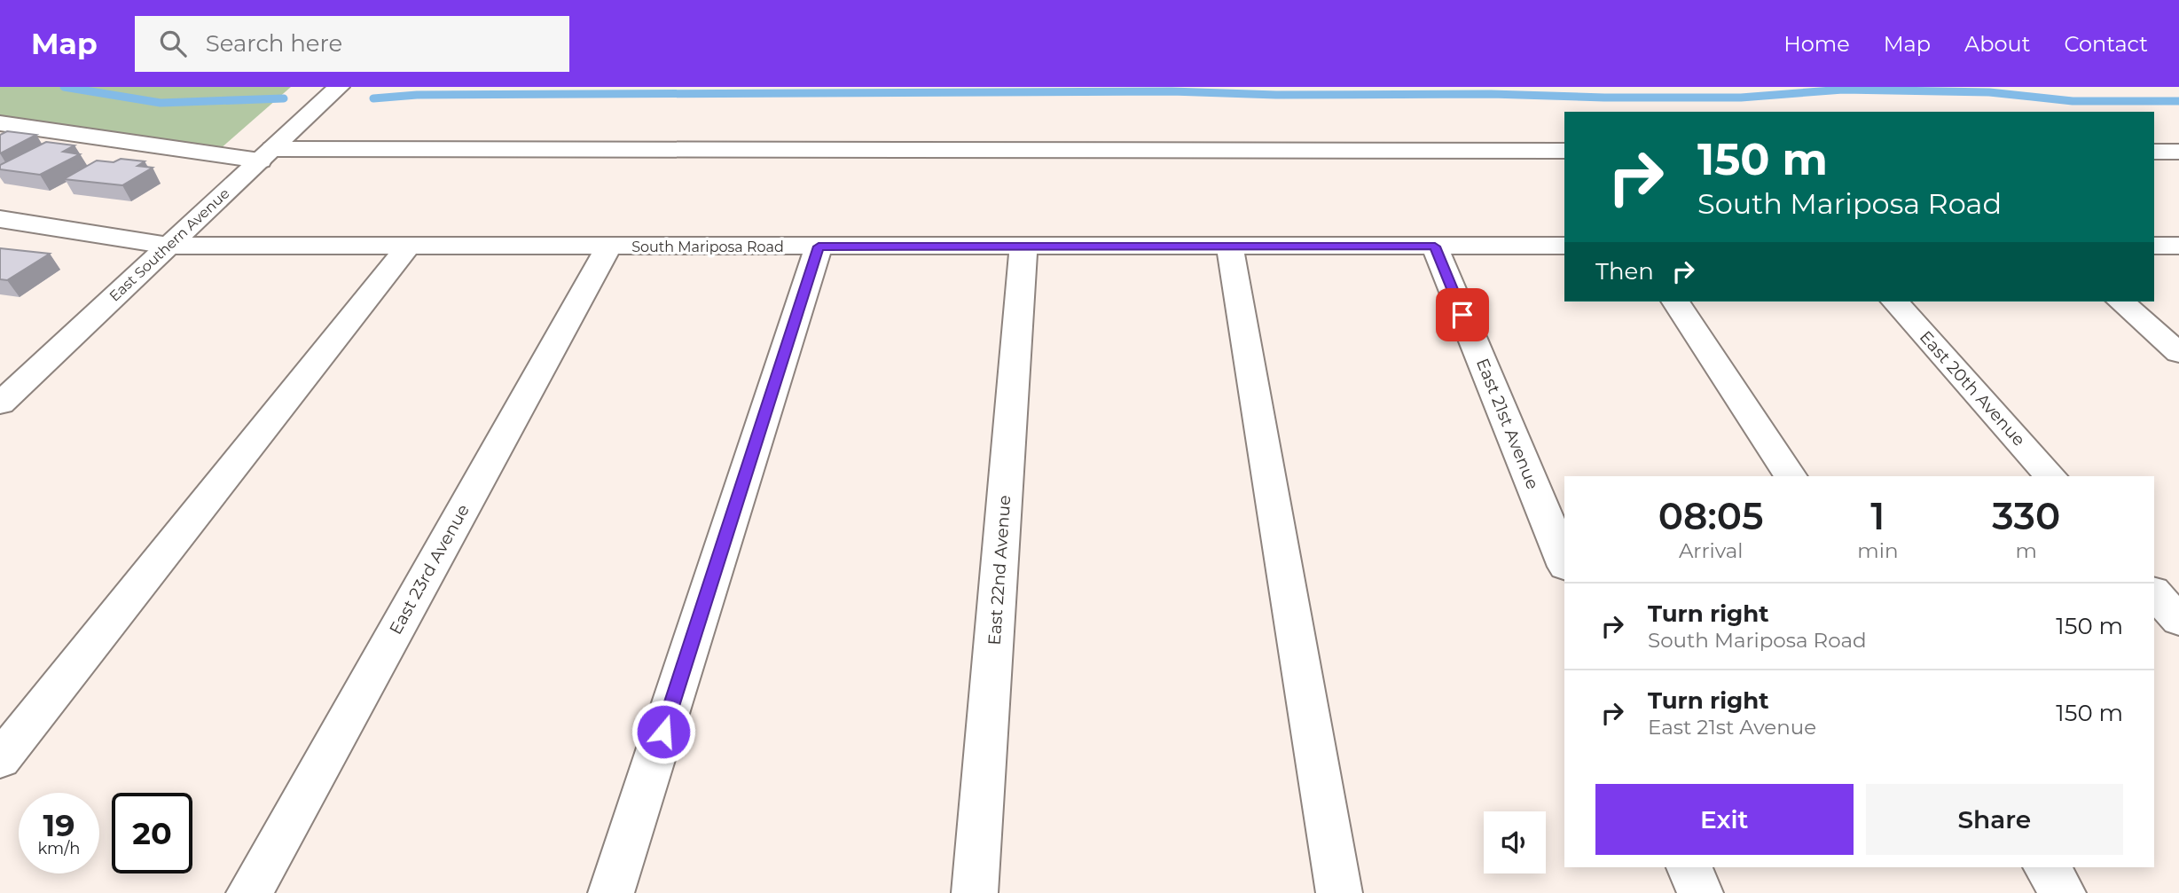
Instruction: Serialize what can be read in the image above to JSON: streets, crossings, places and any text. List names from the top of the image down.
{
  "streets": {
    "street": [
      "East Southern Avenue",
      "South Mariposa Road",
      "East 20th Avenue",
      "East 21st Avenue",
      "East 23rd Avenue",
      "East 22nd Avenue"
    ]
  },
  "crossings": [
    ["East Southern Avenue", "South Mariposa Road"],
    ["South Mariposa Road", "East 21st Avenue"],
    ["South Mariposa Road", "East 23rd Avenue"],
    ["South Mariposa Road", "East 22nd Avenue"]
  ],
  "page": {
    "header": "Map",
    "search": "Search here",
    "nav": [
      "Home",
      "Map",
      "About",
      "Contact"
    ],
    "turn": ["150 m", "South Mariposa Road"],
    "then": "Then",
    "eta": [
      "08:05",
      "Arrival",
      "1",
      "min",
      "330",
      "m"
    ],
    "list": [
      {
        "name": "Turn right",
        "note": "South Mariposa Road",
        "value": "150 m"
      },
      {
        "name": "Turn right",
        "note": "East 21st Avenue",
        "value": "150 m"
      }
    ],
    "buttons": ["Exit", "Share"],
    "speed": "19 km/h",
    "limit": "20"
  }
}
